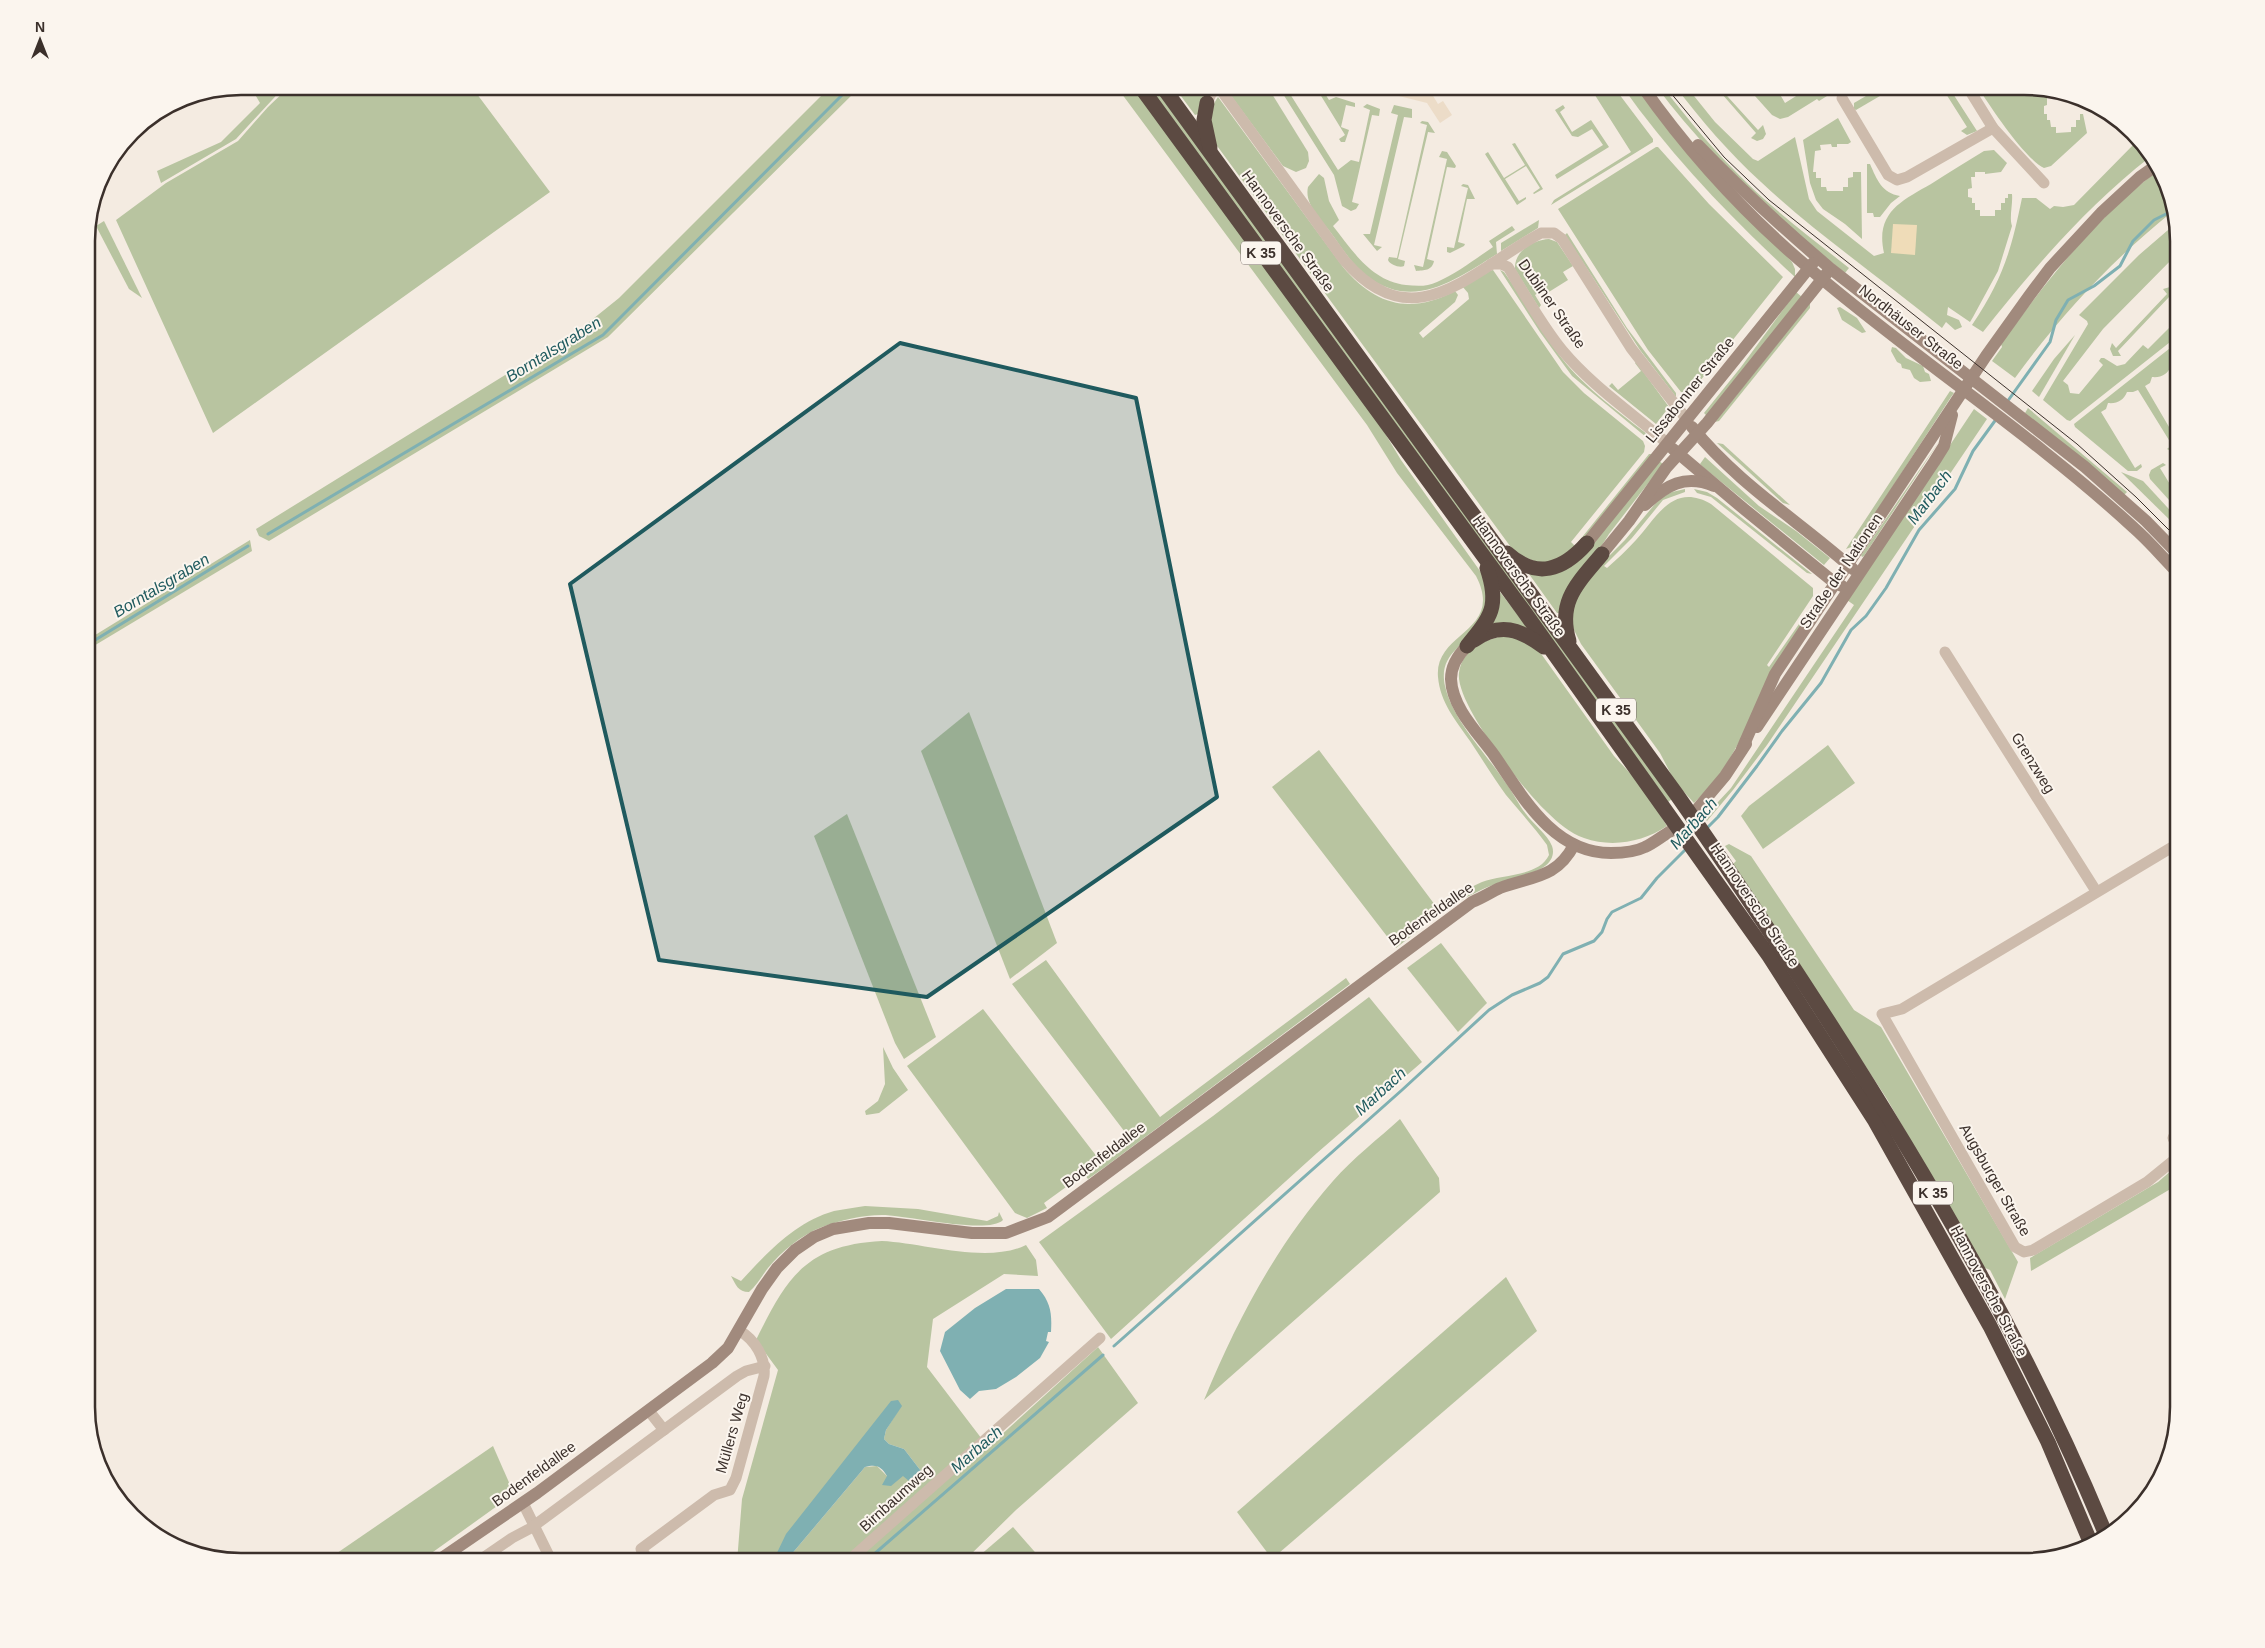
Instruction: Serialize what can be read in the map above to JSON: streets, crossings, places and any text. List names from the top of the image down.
{
  "streets": {
    "highway": ["Hannoversche Straße", "K 35"],
    "main road": [
      "Dubliner Straße",
      "Nordhäuser Straße",
      "Lissabonner Straße",
      "Straße der Nationen",
      "Bodenfeldallee"
    ],
    "street": [
      "Grenzweg",
      "Augsburger Straße",
      "Müllers Weg",
      "Birnbaumweg"
    ]
  },
  "crossings": [
    ["Dubliner Straße", "Lissabonner Straße"],
    ["Dubliner Straße", "Straße der Nationen"],
    ["Nordhäuser Straße", "Lissabonner Straße"],
    ["Grenzweg", "Augsburger Straße"]
  ],
  "water": ["Borntalsgraben", "Marbach"],
  "north": "top"
}
